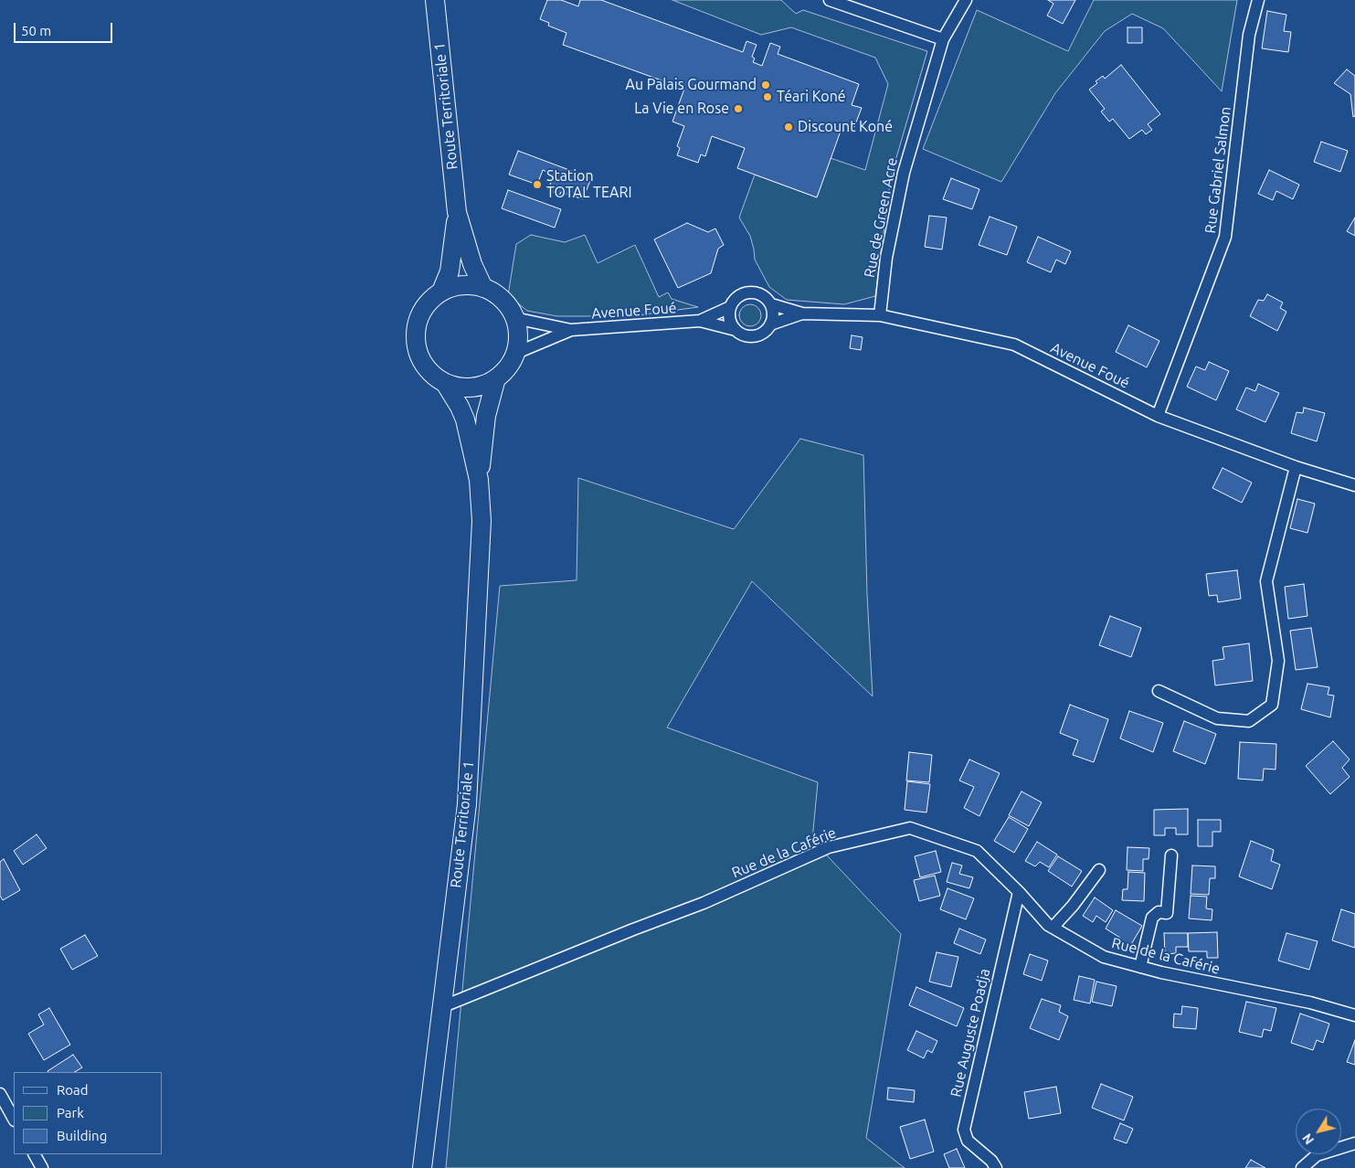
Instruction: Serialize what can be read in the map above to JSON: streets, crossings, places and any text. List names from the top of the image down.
{
  "streets": {
    "main road": ["Route Territoriale 1"],
    "street": [
      "Rue Gabriel Salmon",
      "Rue de Green Acre",
      "Avenue Foué",
      "Rue de la Caférie",
      "Rue Auguste Poadja"
    ]
  },
  "crossings": [
    ["Route Territoriale 1", "Avenue Foué"],
    ["Route Territoriale 1", "Rue de la Caférie"],
    ["Rue Gabriel Salmon", "Avenue Foué"],
    ["Rue de Green Acre", "Avenue Foué"],
    ["Rue de la Caférie", "Rue Auguste Poadja"]
  ],
  "places": [
    "Au Palais Gourmand",
    "Téari Koné",
    "La Vie en Rose",
    "Discount Koné",
    "Station TOTAL TEARI"
  ],
  "legend": ["Road", "Park", "Building"],
  "scale_bar": "50 m",
  "north": "bottom left"
}
